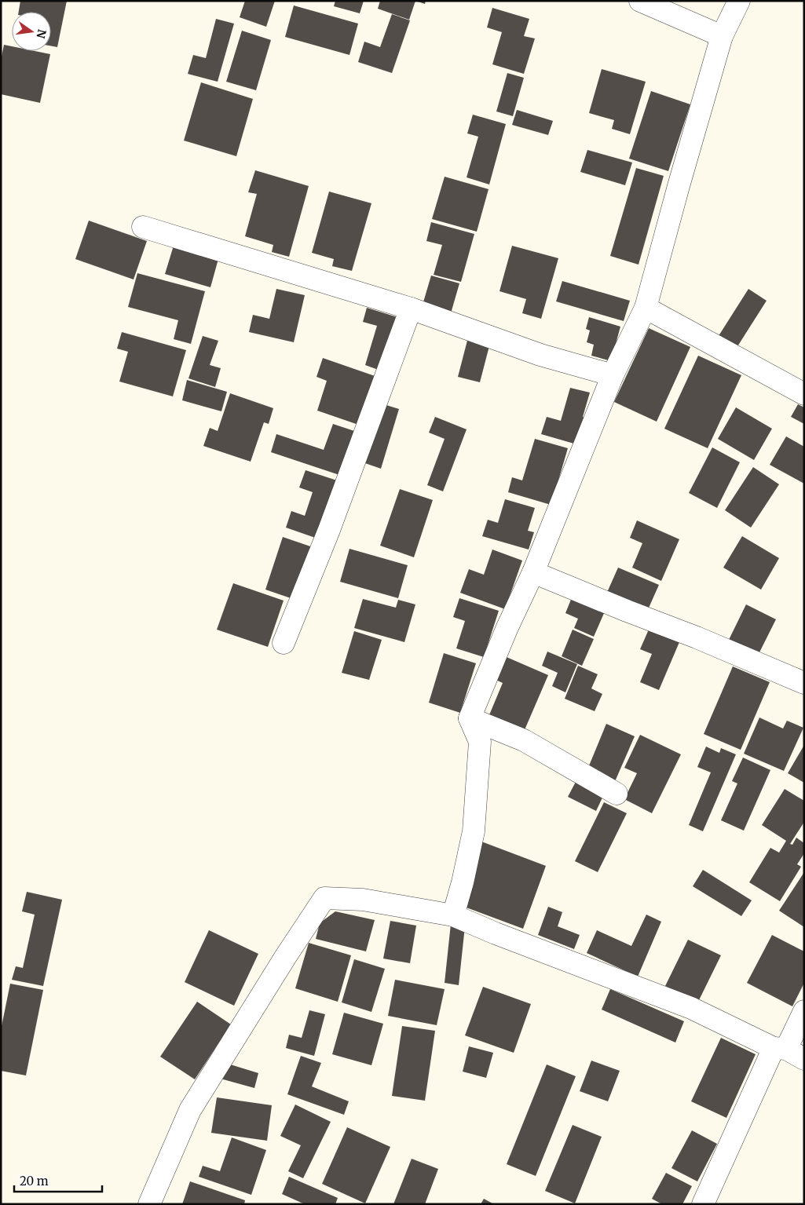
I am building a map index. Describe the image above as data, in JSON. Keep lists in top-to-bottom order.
{
  "scale_bar": "20 m",
  "north": "right"
}
